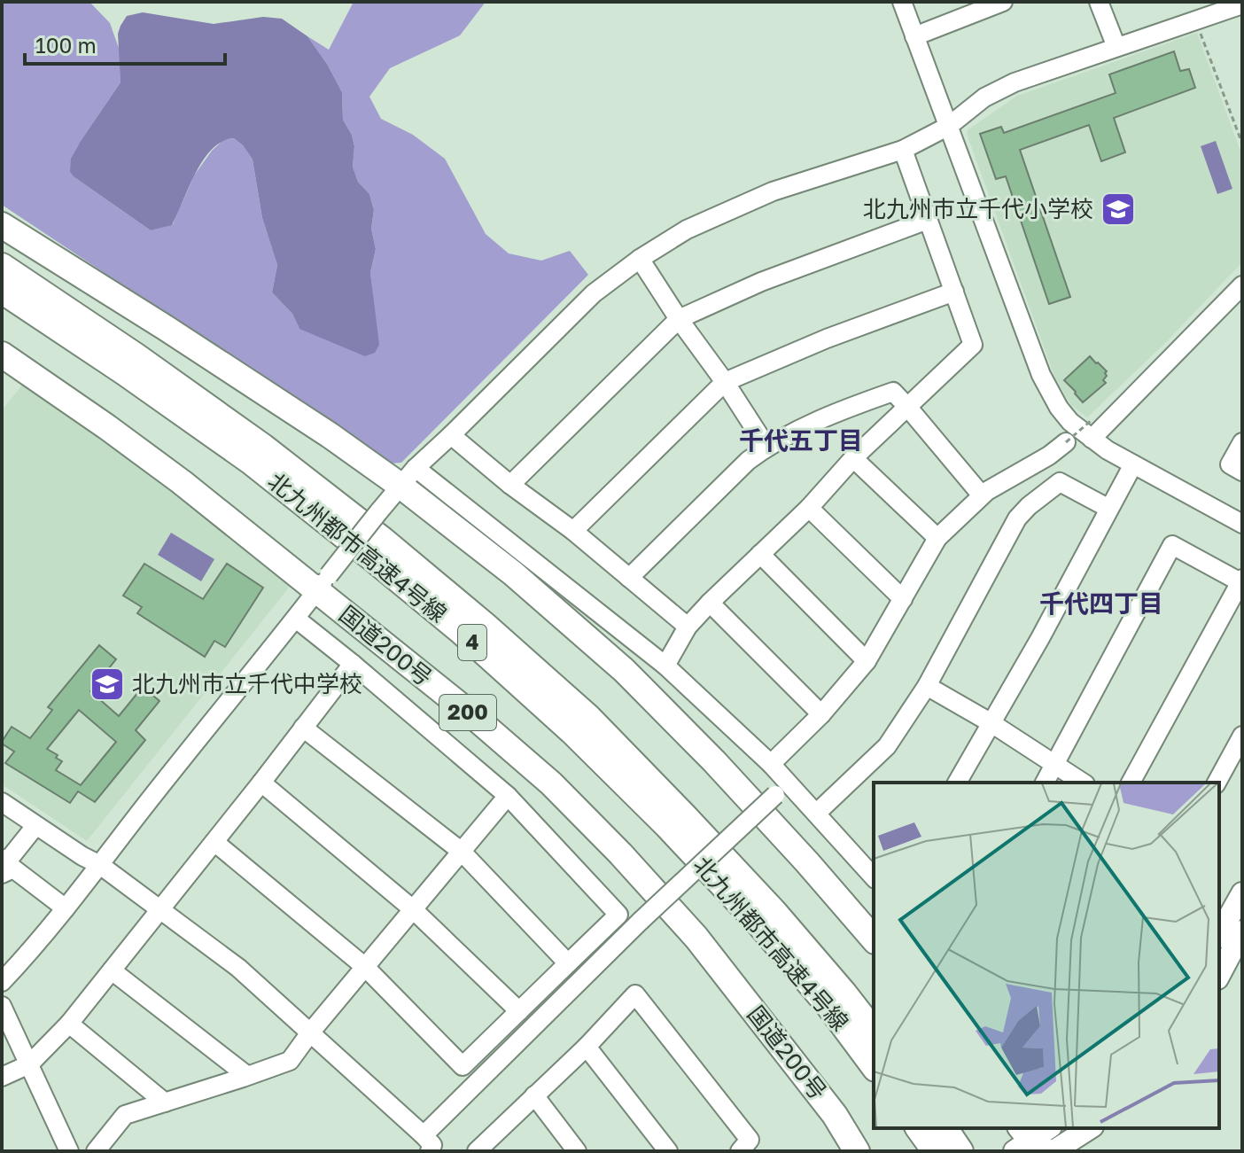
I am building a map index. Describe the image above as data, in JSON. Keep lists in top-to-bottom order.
{
  "streets": {
    "highway": [
      "北九州都市高速4号線",
      "4",
      "国道200号",
      "200"
    ]
  },
  "districts": ["千代五丁目", "千代四丁目"],
  "places": {
    "school or university": ["北九州市立千代小学校", "北九州市立千代中学校"]
  },
  "scale_bar": "100 m"
}
